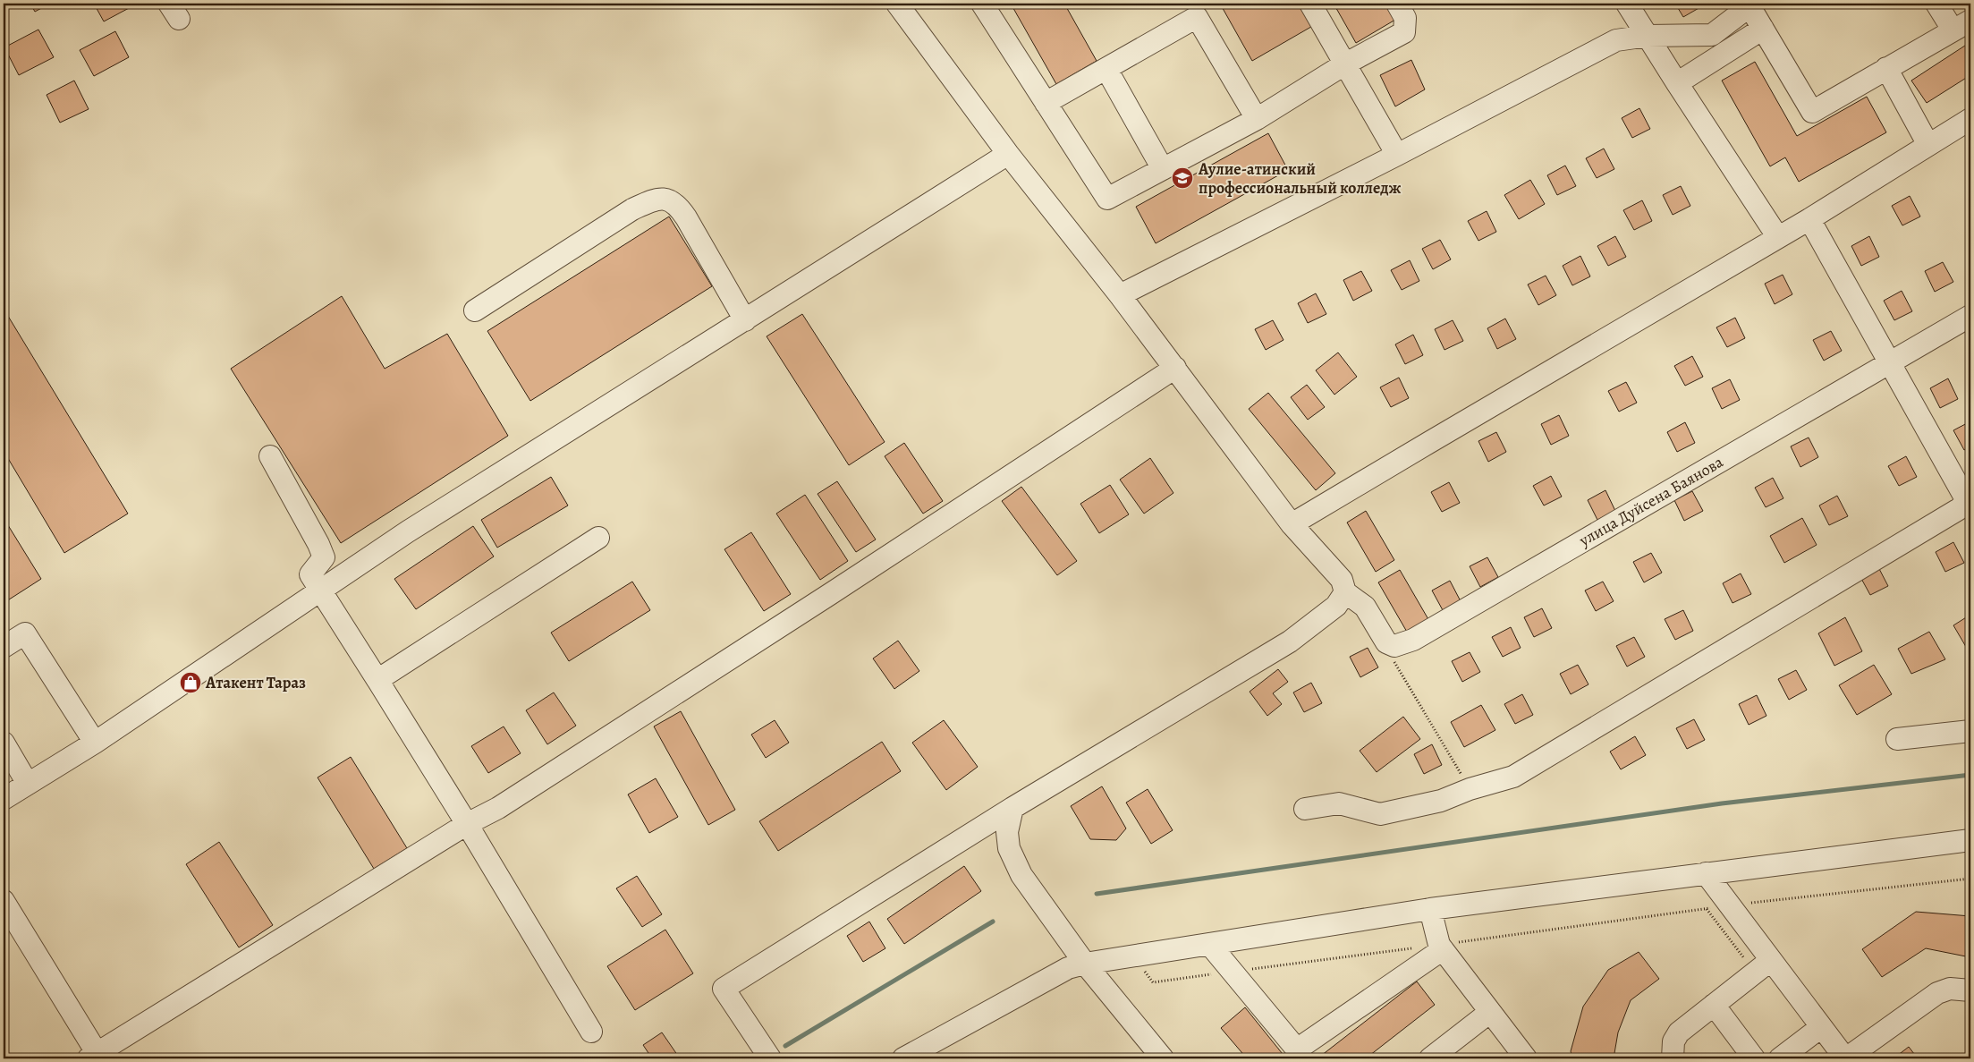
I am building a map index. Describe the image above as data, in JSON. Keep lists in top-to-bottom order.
{
  "streets": {
    "street": ["улица Дуйсена Баянова"]
  },
  "places": {
    "school or university": ["Аулие-атинский профессиональный колледж"],
    "shop": ["Атакент Тараз"]
  }
}
